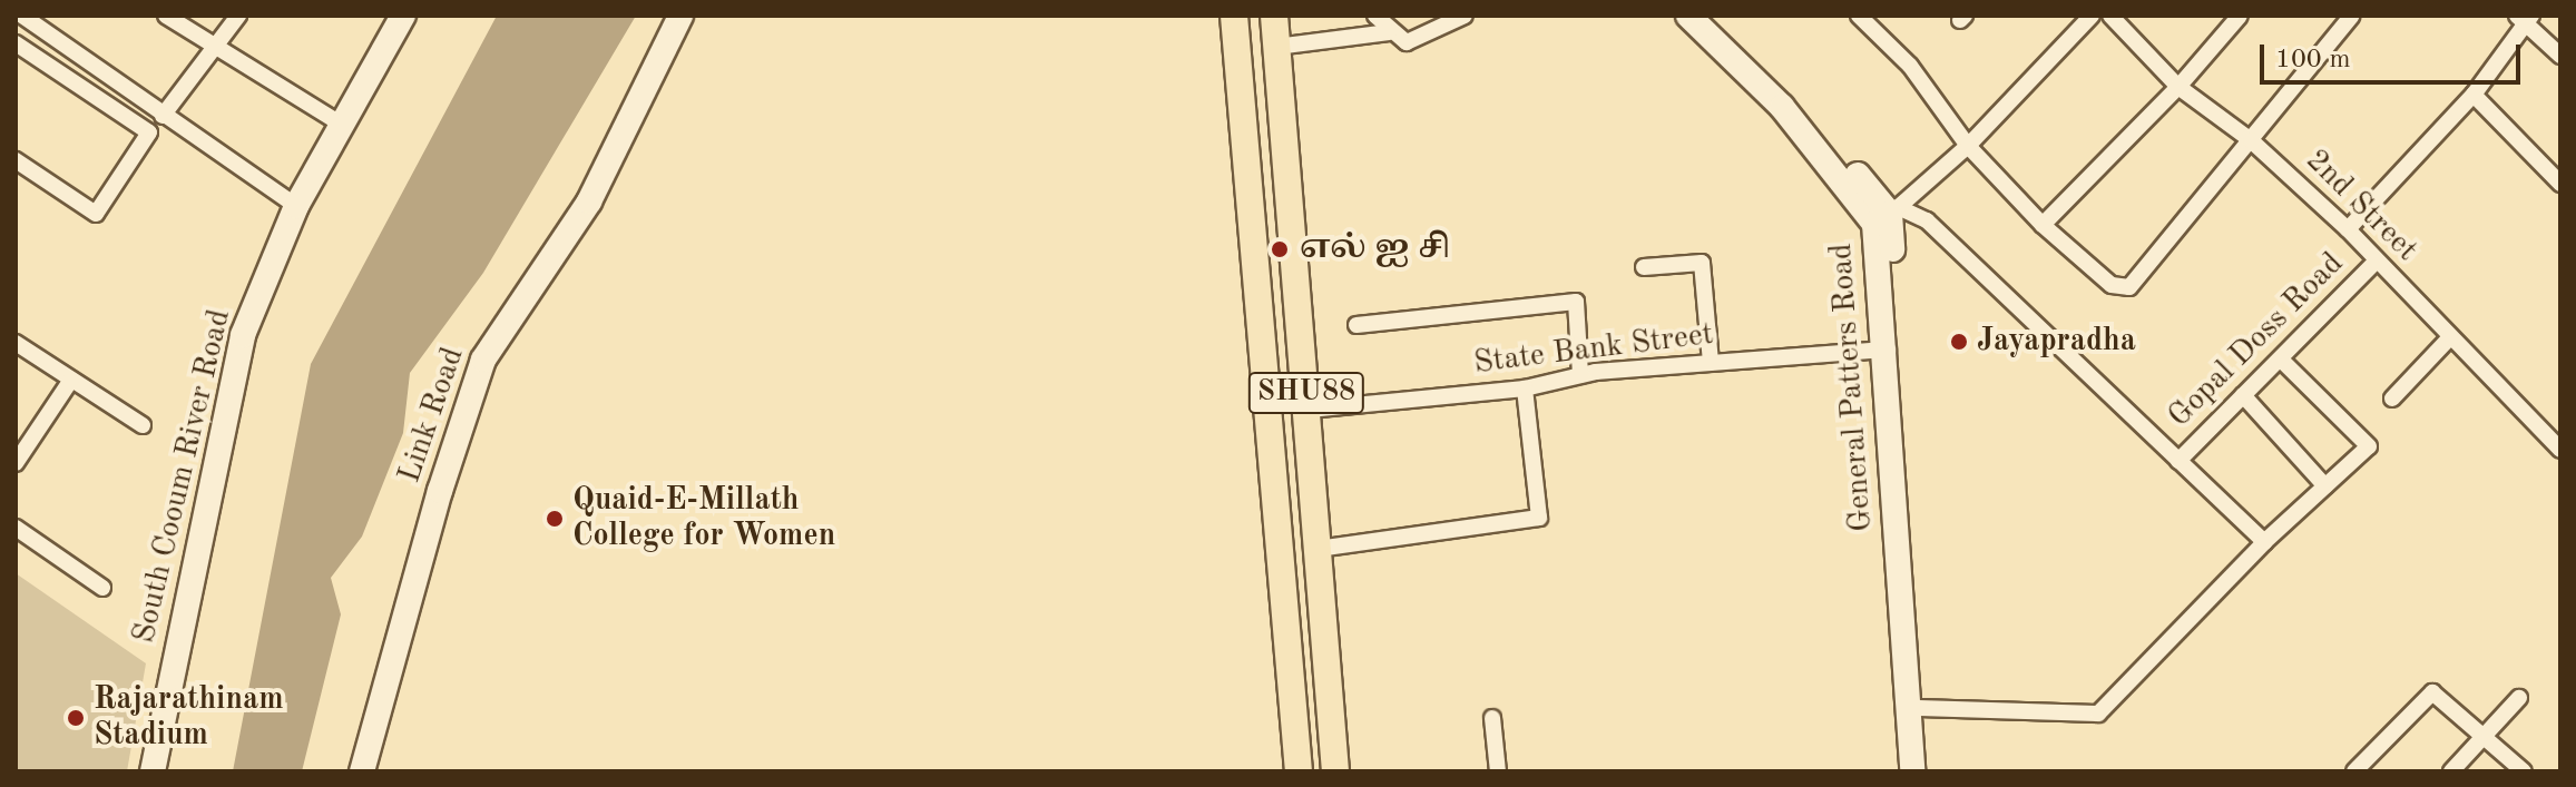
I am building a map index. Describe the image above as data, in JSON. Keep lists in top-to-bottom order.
{
  "streets": {
    "main road": ["SHU88"],
    "street": [
      "2nd Street",
      "Gopal Doss Road",
      "State Bank Street",
      "General Patters Road",
      "Link Road",
      "South Cooum River Road"
    ]
  },
  "crossings": [
    ["2nd Street", "Gopal Doss Road"],
    ["State Bank Street", "General Patters Road"],
    ["State Bank Street", "SHU88"]
  ],
  "places": [
    "எல் ஐ சி",
    "Jayapradha",
    "Quaid-E-Millath College for Women",
    "Rajarathinam Stadium"
  ],
  "scale_bar": "100 m"
}
